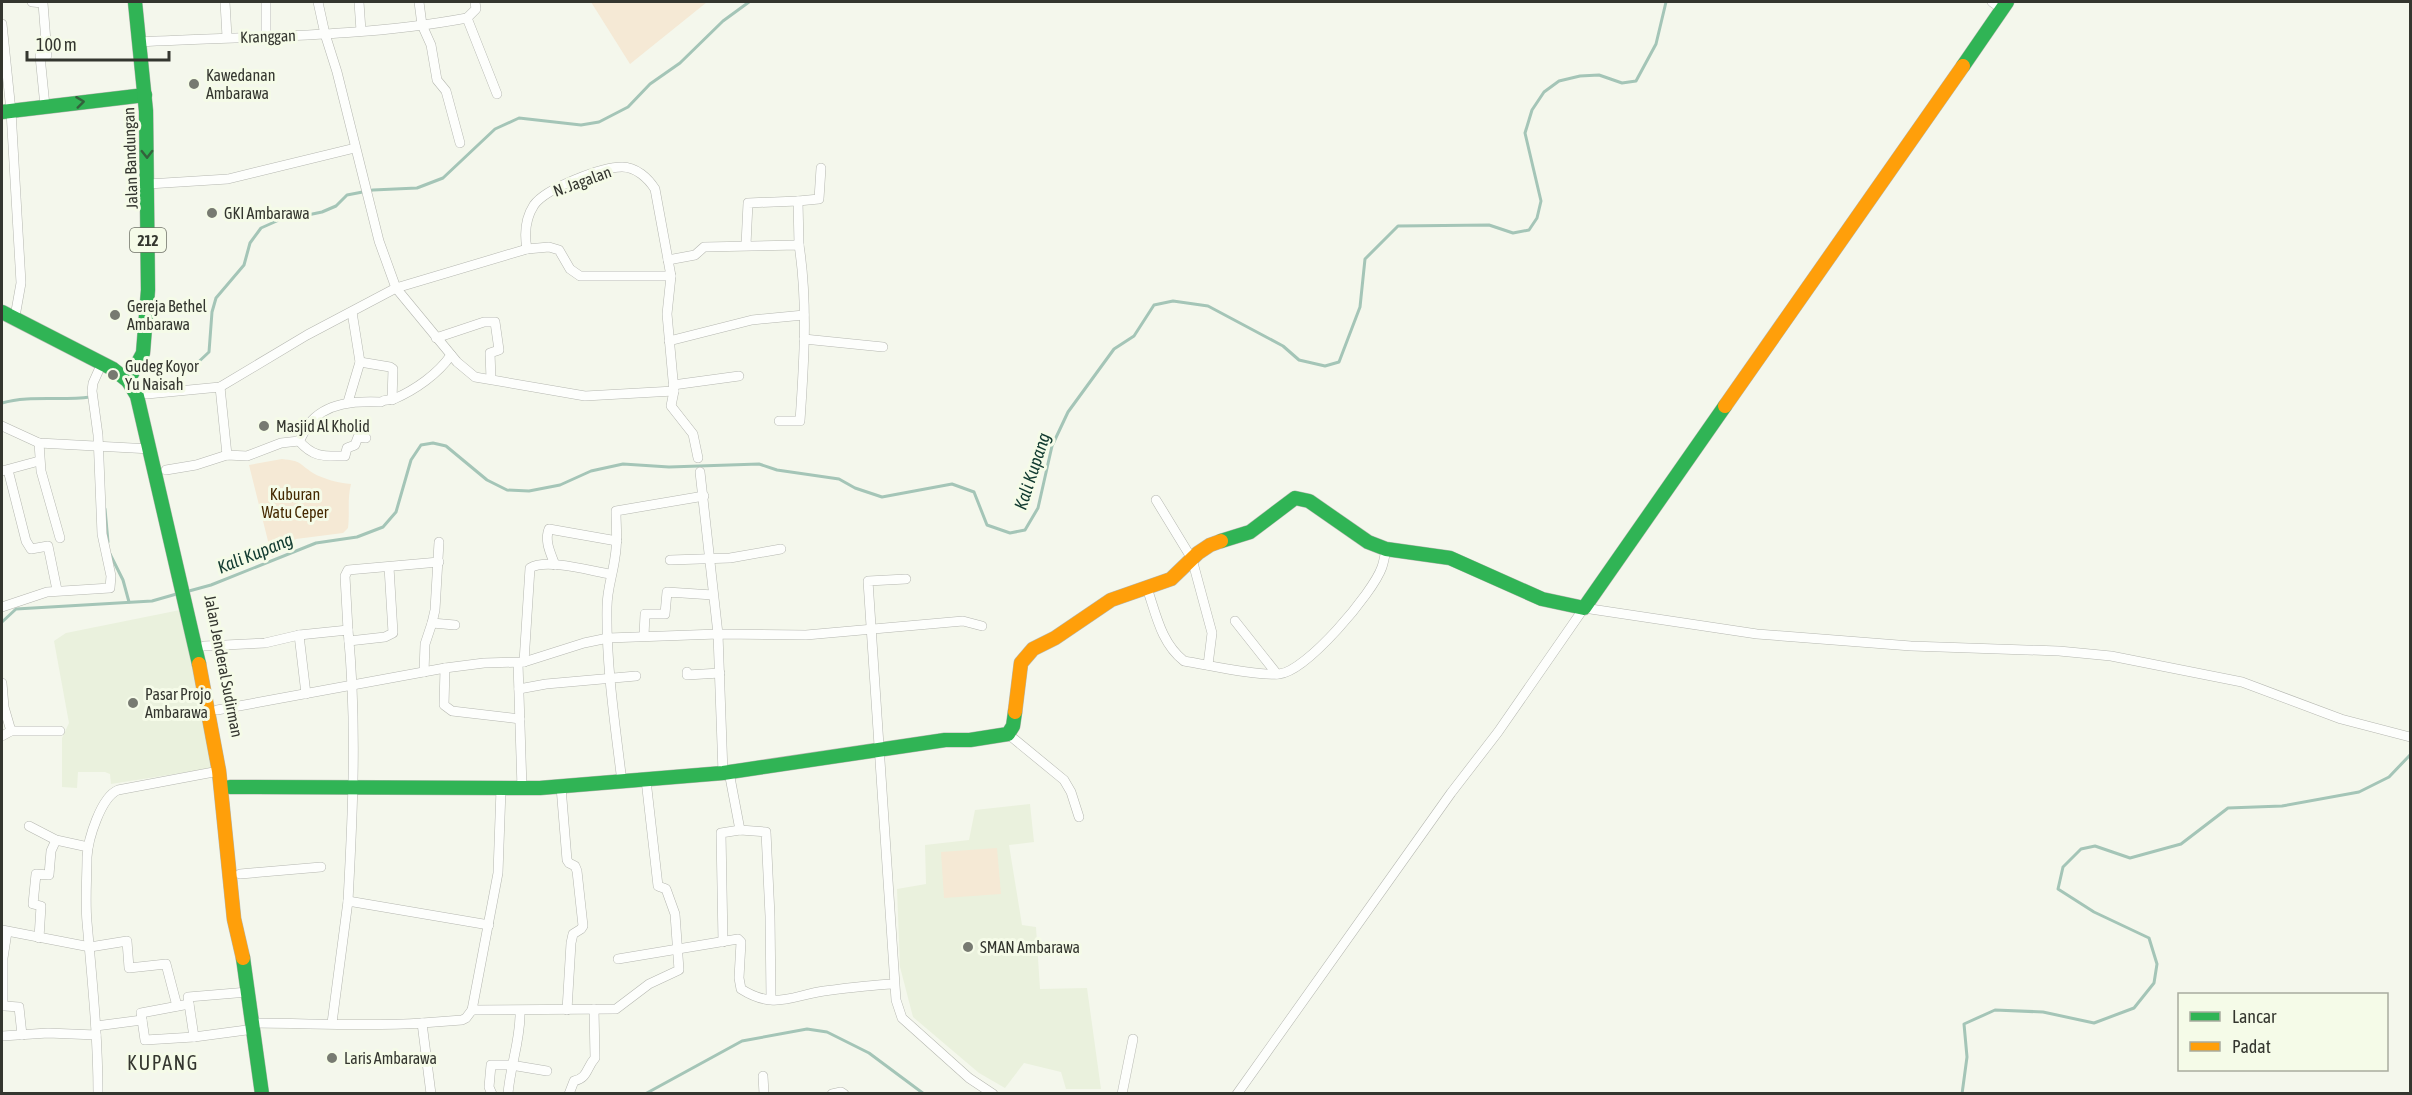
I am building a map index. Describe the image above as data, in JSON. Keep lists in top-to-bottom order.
{
  "streets": {
    "street": [
      "Kranggan",
      "Jalan Bandungan",
      "N. Jagalan",
      "212",
      "Jalan Jenderal Sudirman"
    ]
  },
  "crossings": [
    ["Kranggan", "Jalan Bandungan"],
    ["Jalan Bandungan", "Jalan Jenderal Sudirman"]
  ],
  "districts": ["KUPANG"],
  "water": ["Kali Kupang"],
  "parks": ["Kuburan Watu Ceper"],
  "places": [
    "Kawedanan Ambarawa",
    "GKI Ambarawa",
    "Gereja Bethel Ambarawa",
    "Gudeg Koyor Yu Naisah",
    "Masjid Al Kholid",
    "Pasar Projo Ambarawa",
    "SMAN Ambarawa",
    "Laris Ambarawa"
  ],
  "legend": ["Lancar", "Padat"],
  "scale_bar": "100 m"
}
